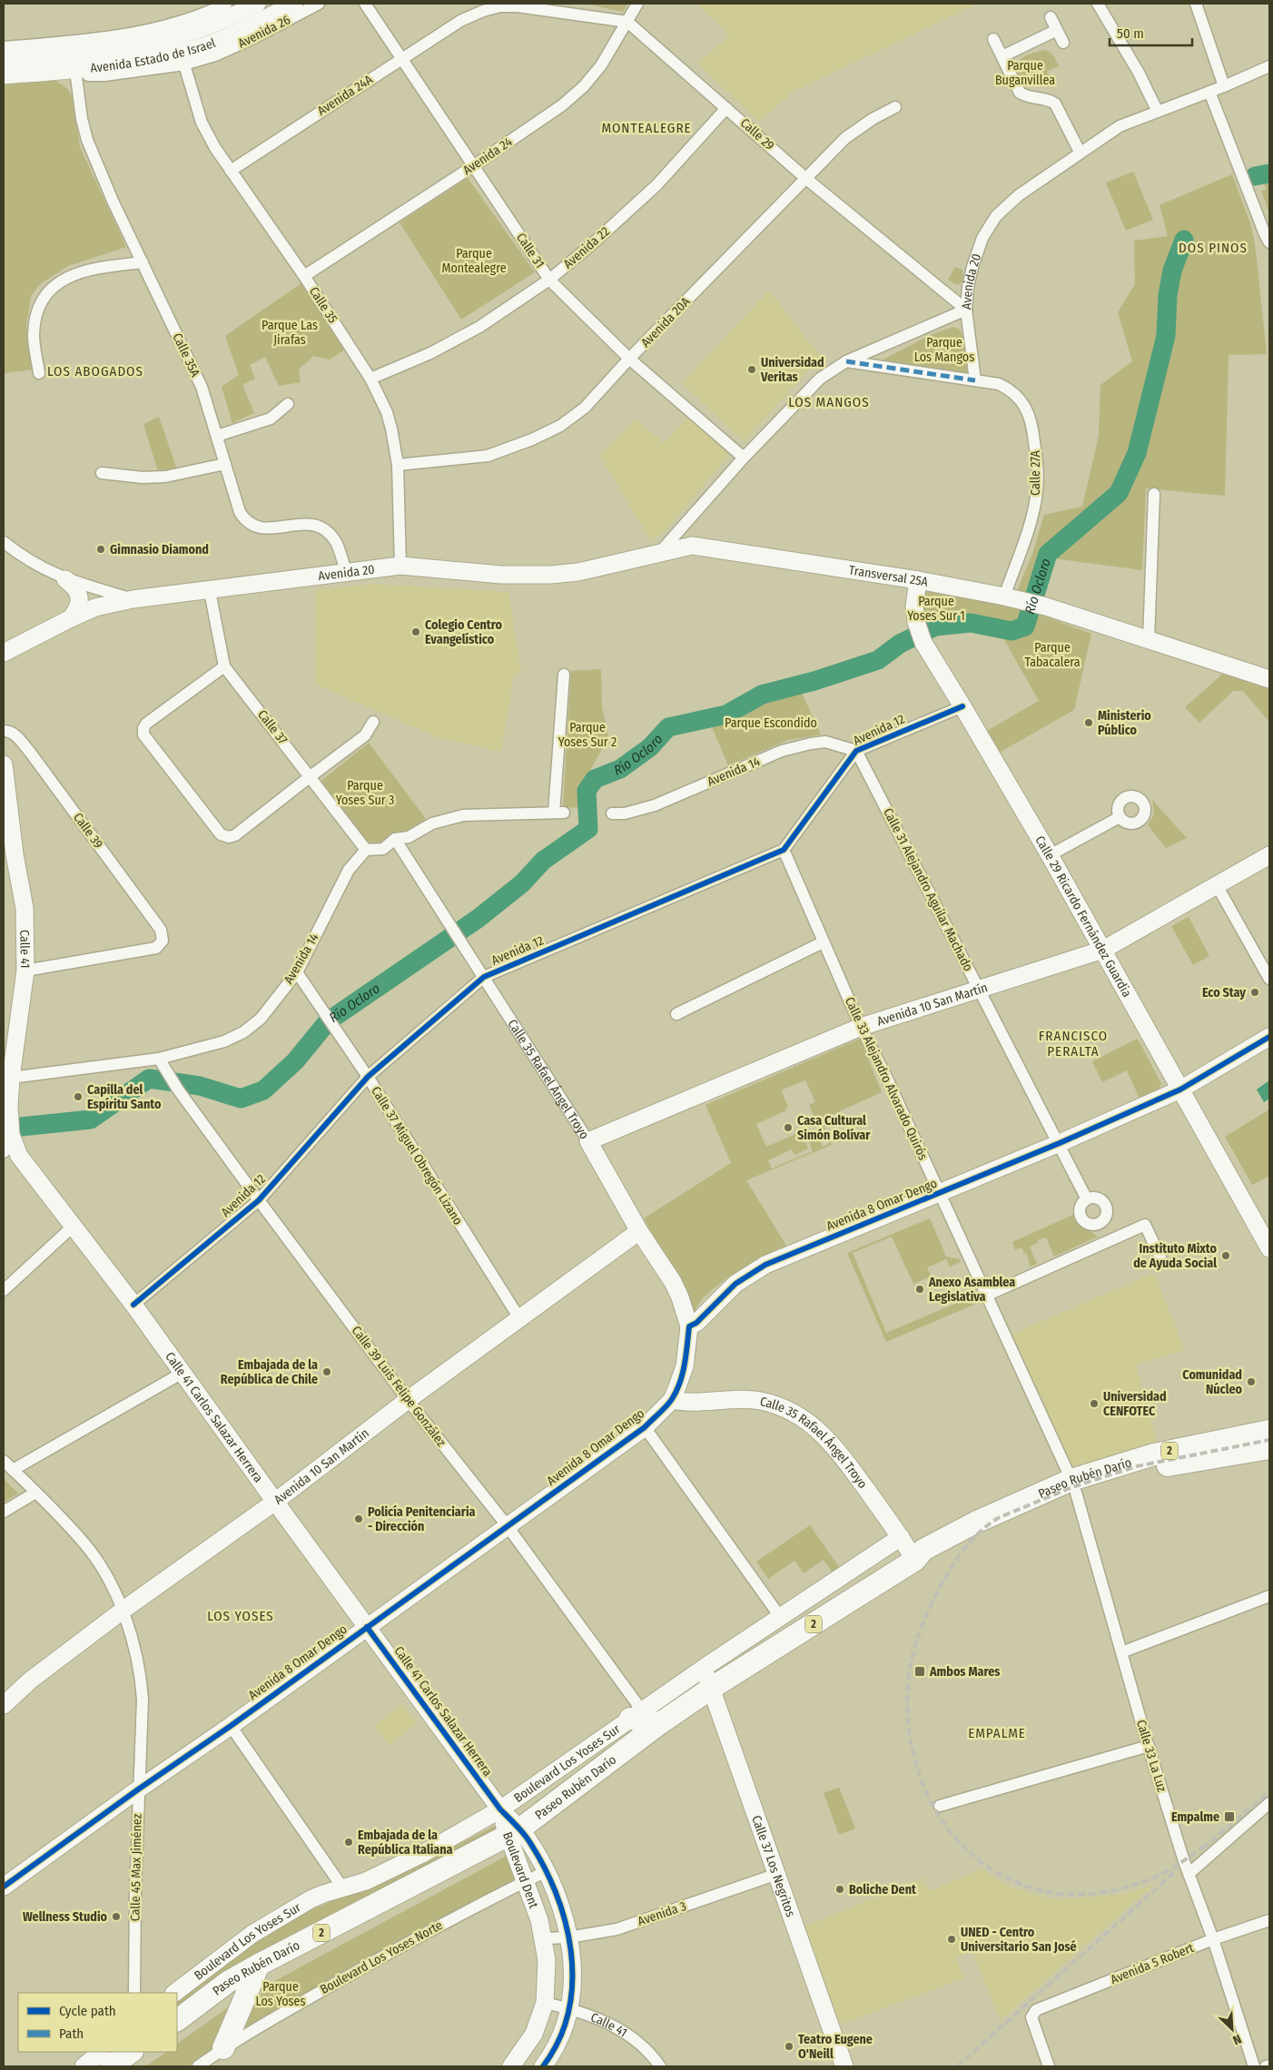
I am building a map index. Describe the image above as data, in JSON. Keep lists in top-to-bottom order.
{
  "streets": {
    "highway": ["2", "Paseo Rubén Darío"],
    "street": [
      "Avenida 26",
      "Avenida Estado de Israel",
      "Avenida 24A",
      "Calle 29",
      "Avenida 24",
      "Avenida 22",
      "Calle 31",
      "Avenida 20",
      "Calle 35",
      "Avenida 20A",
      "Calle 35A",
      "Calle 27A",
      "Transversal 25A",
      "Calle 37",
      "Avenida 12",
      "Avenida 14",
      "Calle 39",
      "Calle 31 Alejandro Aguilar Machado",
      "Calle 29 Ricardo Fernández Guardia",
      "Calle 41",
      "Avenida 10 San Martín",
      "Calle 33 Alejandro Alvarado Quirós",
      "Calle 35 Rafael Ángel Troyo",
      "Calle 37 Miguel Obregón Lizano",
      "Avenida 8 Omar Dengo",
      "Calle 39 Luis Felipe González",
      "Calle 41 Carlos Salazar Herrera",
      "Calle 33 La Luz",
      "Boulevard Los Yoses Sur",
      "Calle 37 Los Negritos",
      "Calle 45 Max Jiménez",
      "Boulevard Dent",
      "Avenida 3",
      "Boulevard Los Yoses Norte",
      "Avenida 5 Robert"
    ]
  },
  "crossings": [
    ["Avenida 26", "Avenida Estado de Israel"],
    ["Avenida 26", "Calle 35"],
    ["Avenida 26", "Calle 35A"],
    ["Avenida Estado de Israel", "Calle 35A"],
    ["Avenida 24A", "Calle 29"],
    ["Avenida 24A", "Avenida 24"],
    ["Avenida 24A", "Calle 31"],
    ["Avenida 24A", "Calle 35"],
    ["Calle 29", "Avenida 24"],
    ["Calle 29", "Avenida 22"],
    ["Calle 29", "Avenida 20"],
    ["Calle 29", "Avenida 20A"],
    ["Avenida 24", "Calle 31"],
    ["Avenida 24", "Calle 35"],
    ["Avenida 22", "Calle 31"],
    ["Avenida 22", "Calle 35"],
    ["Calle 31", "Avenida 20"],
    ["Calle 31", "Avenida 20A"],
    ["Avenida 20", "Calle 35"],
    ["Avenida 20", "Calle 35A"],
    ["Avenida 20", "Calle 27A"],
    ["Avenida 20", "Transversal 25A"],
    ["Avenida 20", "Calle 37"],
    ["Calle 35", "Avenida 20A"],
    ["Calle 27A", "Transversal 25A"],
    ["Transversal 25A", "Calle 29 Ricardo Fernández Guardia"],
    ["Calle 37", "Avenida 14"],
    ["Avenida 12", "Avenida 14"],
    ["Avenida 12", "Calle 31 Alejandro Aguilar Machado"],
    ["Avenida 12", "Calle 29 Ricardo Fernández Guardia"],
    ["Avenida 12", "Calle 33 Alejandro Alvarado Quirós"],
    ["Avenida 12", "Calle 35 Rafael Ángel Troyo"],
    ["Avenida 12", "Calle 37 Miguel Obregón Lizano"],
    ["Avenida 12", "Calle 39 Luis Felipe González"],
    ["Avenida 12", "Calle 41 Carlos Salazar Herrera"],
    ["Avenida 14", "Calle 31 Alejandro Aguilar Machado"],
    ["Avenida 14", "Calle 41"],
    ["Avenida 14", "Calle 37 Miguel Obregón Lizano"],
    ["Avenida 14", "Calle 39 Luis Felipe González"],
    ["Calle 39", "Calle 41"],
    ["Calle 31 Alejandro Aguilar Machado", "Avenida 10 San Martín"],
    ["Calle 31 Alejandro Aguilar Machado", "Avenida 8 Omar Dengo"],
    ["Calle 29 Ricardo Fernández Guardia", "Avenida 10 San Martín"],
    ["Calle 29 Ricardo Fernández Guardia", "Avenida 8 Omar Dengo"],
    ["Calle 41", "Calle 41 Carlos Salazar Herrera"],
    ["Calle 41", "Boulevard Dent"],
    ["Avenida 10 San Martín", "Calle 33 Alejandro Alvarado Quirós"],
    ["Avenida 10 San Martín", "Calle 35 Rafael Ángel Troyo"],
    ["Avenida 10 San Martín", "Calle 37 Miguel Obregón Lizano"],
    ["Avenida 10 San Martín", "Calle 39 Luis Felipe González"],
    ["Avenida 10 San Martín", "Calle 41 Carlos Salazar Herrera"],
    ["Avenida 10 San Martín", "Calle 45 Max Jiménez"],
    ["Calle 33 Alejandro Alvarado Quirós", "Avenida 8 Omar Dengo"],
    ["Calle 33 Alejandro Alvarado Quirós", "Paseo Rubén Darío"],
    ["Calle 33 Alejandro Alvarado Quirós", "Calle 33 La Luz"],
    ["Calle 35 Rafael Ángel Troyo", "Avenida 8 Omar Dengo"],
    ["Calle 35 Rafael Ángel Troyo", "Paseo Rubén Darío"],
    ["Calle 35 Rafael Ángel Troyo", "Boulevard Los Yoses Sur"],
    ["Avenida 8 Omar Dengo", "Calle 39 Luis Felipe González"],
    ["Avenida 8 Omar Dengo", "Calle 41 Carlos Salazar Herrera"],
    ["Avenida 8 Omar Dengo", "Calle 45 Max Jiménez"],
    ["Calle 39 Luis Felipe González", "Boulevard Los Yoses Sur"],
    ["Calle 41 Carlos Salazar Herrera", "Boulevard Los Yoses Sur"],
    ["Calle 41 Carlos Salazar Herrera", "Boulevard Dent"],
    ["Paseo Rubén Darío", "Calle 33 La Luz"],
    ["Paseo Rubén Darío", "Calle 37 Los Negritos"],
    ["Paseo Rubén Darío", "Boulevard Dent"],
    ["Calle 33 La Luz", "Avenida 5 Robert"],
    ["Boulevard Los Yoses Sur", "Calle 37 Los Negritos"],
    ["Boulevard Los Yoses Sur", "Boulevard Dent"],
    ["Calle 37 Los Negritos", "Avenida 3"],
    ["Boulevard Dent", "Avenida 3"],
    ["Boulevard Dent", "Boulevard Los Yoses Norte"]
  ],
  "districts": [
    "MONTEALEGRE",
    "DOS PINOS",
    "LOS ABOGADOS",
    "LOS MANGOS",
    "FRANCISCO PERALTA",
    "LOS YOSES",
    "EMPALME"
  ],
  "water": ["Río Ocloro"],
  "parks": [
    "Parque Buganvillea",
    "Parque Montealegre",
    "Parque Las Jirafas",
    "Parque Los Mangos",
    "Parque Yoses Sur 1",
    "Parque Tabacalera",
    "Parque Escondido",
    "Parque Yoses Sur 2",
    "Parque Yoses Sur 3",
    "Parque Los Yoses"
  ],
  "places": {
    "other": [
      "Universidad Veritas",
      "Gimnasio Diamond",
      "Colegio Centro Evangelístico",
      "Ministerio Público",
      "Eco Stay",
      "Capilla del Espíritu Santo",
      "Casa Cultural Simón Bolívar",
      "Instituto Mixto de Ayuda Social",
      "Anexo Asamblea Legislativa",
      "Embajada de la República de Chile",
      "Comunidad Núcleo",
      "Universidad CENFOTEC",
      "Policía Penitenciaria - Dirección",
      "Embajada de la República Italiana",
      "Boliche Dent",
      "Wellness Studio",
      "UNED - Centro Universitario San José",
      "Teatro Eugene O'Neill"
    ],
    "transit": ["Ambos Mares", "Empalme"]
  },
  "legend": ["Cycle path", "Path"],
  "scale_bar": "50 m",
  "north": "bottom right"
}
